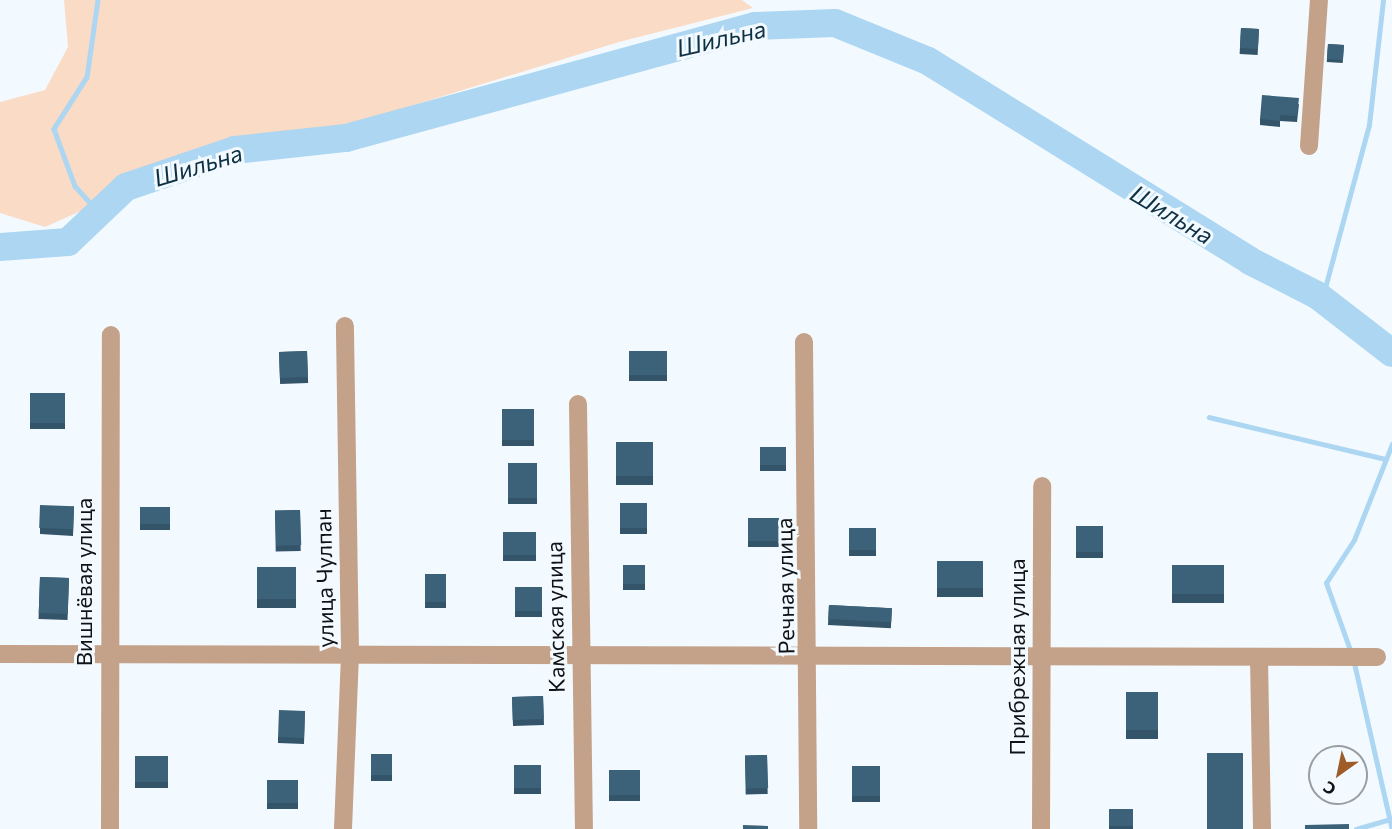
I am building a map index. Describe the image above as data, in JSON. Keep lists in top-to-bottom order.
{
  "streets": {
    "street": [
      "улица Чулпан",
      "Вишнёвая улица",
      "Речная улица",
      "Камская улица",
      "Прибрежная улица"
    ]
  },
  "water": ["Шильна"],
  "north": "bottom left"
}
